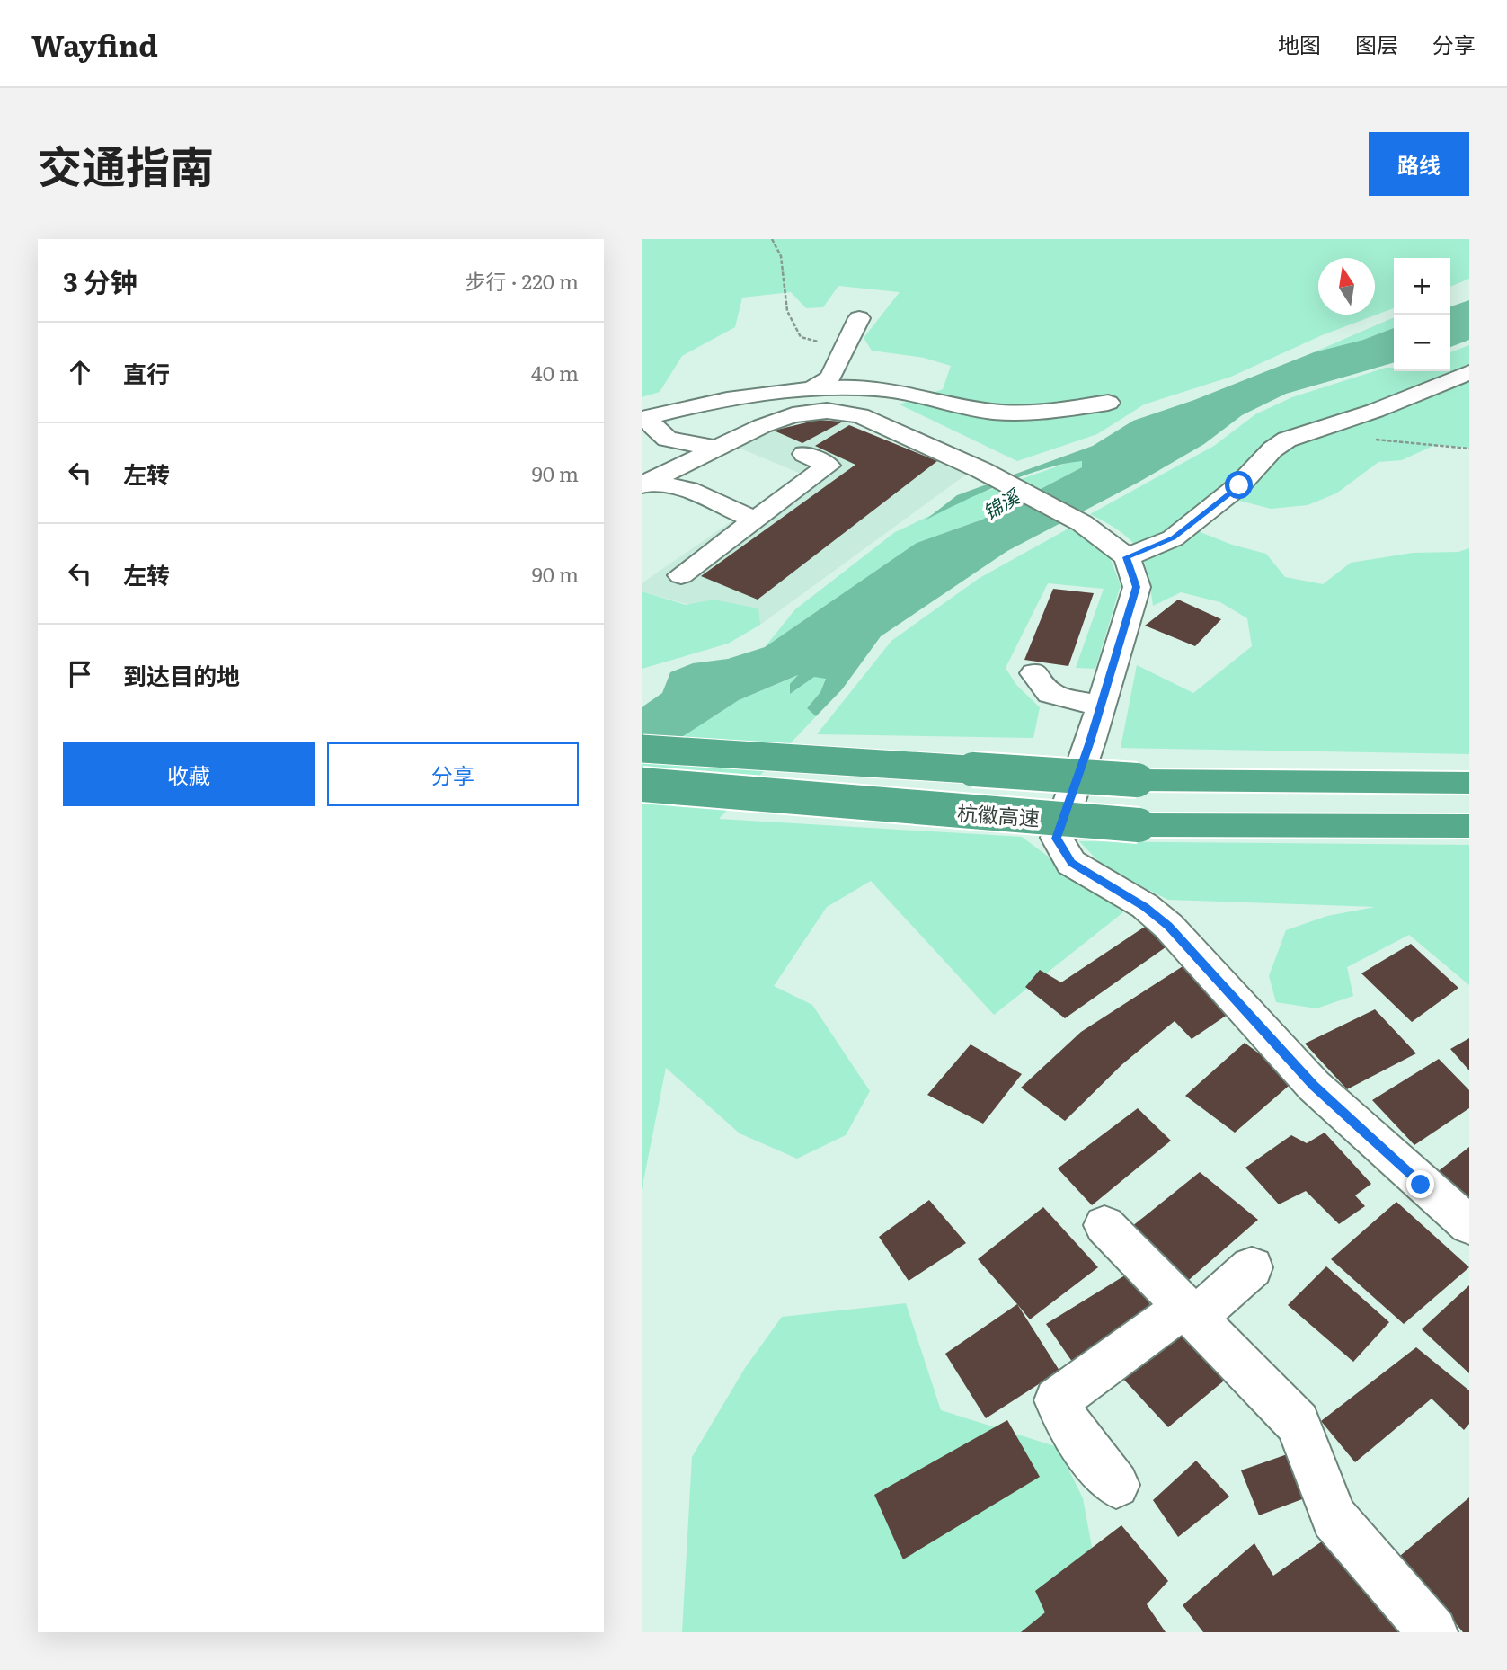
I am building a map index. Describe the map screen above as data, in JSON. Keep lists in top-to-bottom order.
{
  "streets": {
    "highway": ["杭徽高速"]
  },
  "water": ["锦溪"],
  "north": "top",
  "page": {
    "header": "Wayfind",
    "nav": ["地图", "图层", "分享"],
    "title": "交通指南",
    "buttons": [
      "路线",
      ["收藏", "分享"]
    ],
    "heading": ["3 分钟", "步行 · 220 m"],
    "map_buttons": ["+", "−"],
    "list": [
      ["直行", "40 m"],
      ["左转", "90 m"],
      ["左转", "90 m"],
      "到达目的地"
    ]
  }
}
